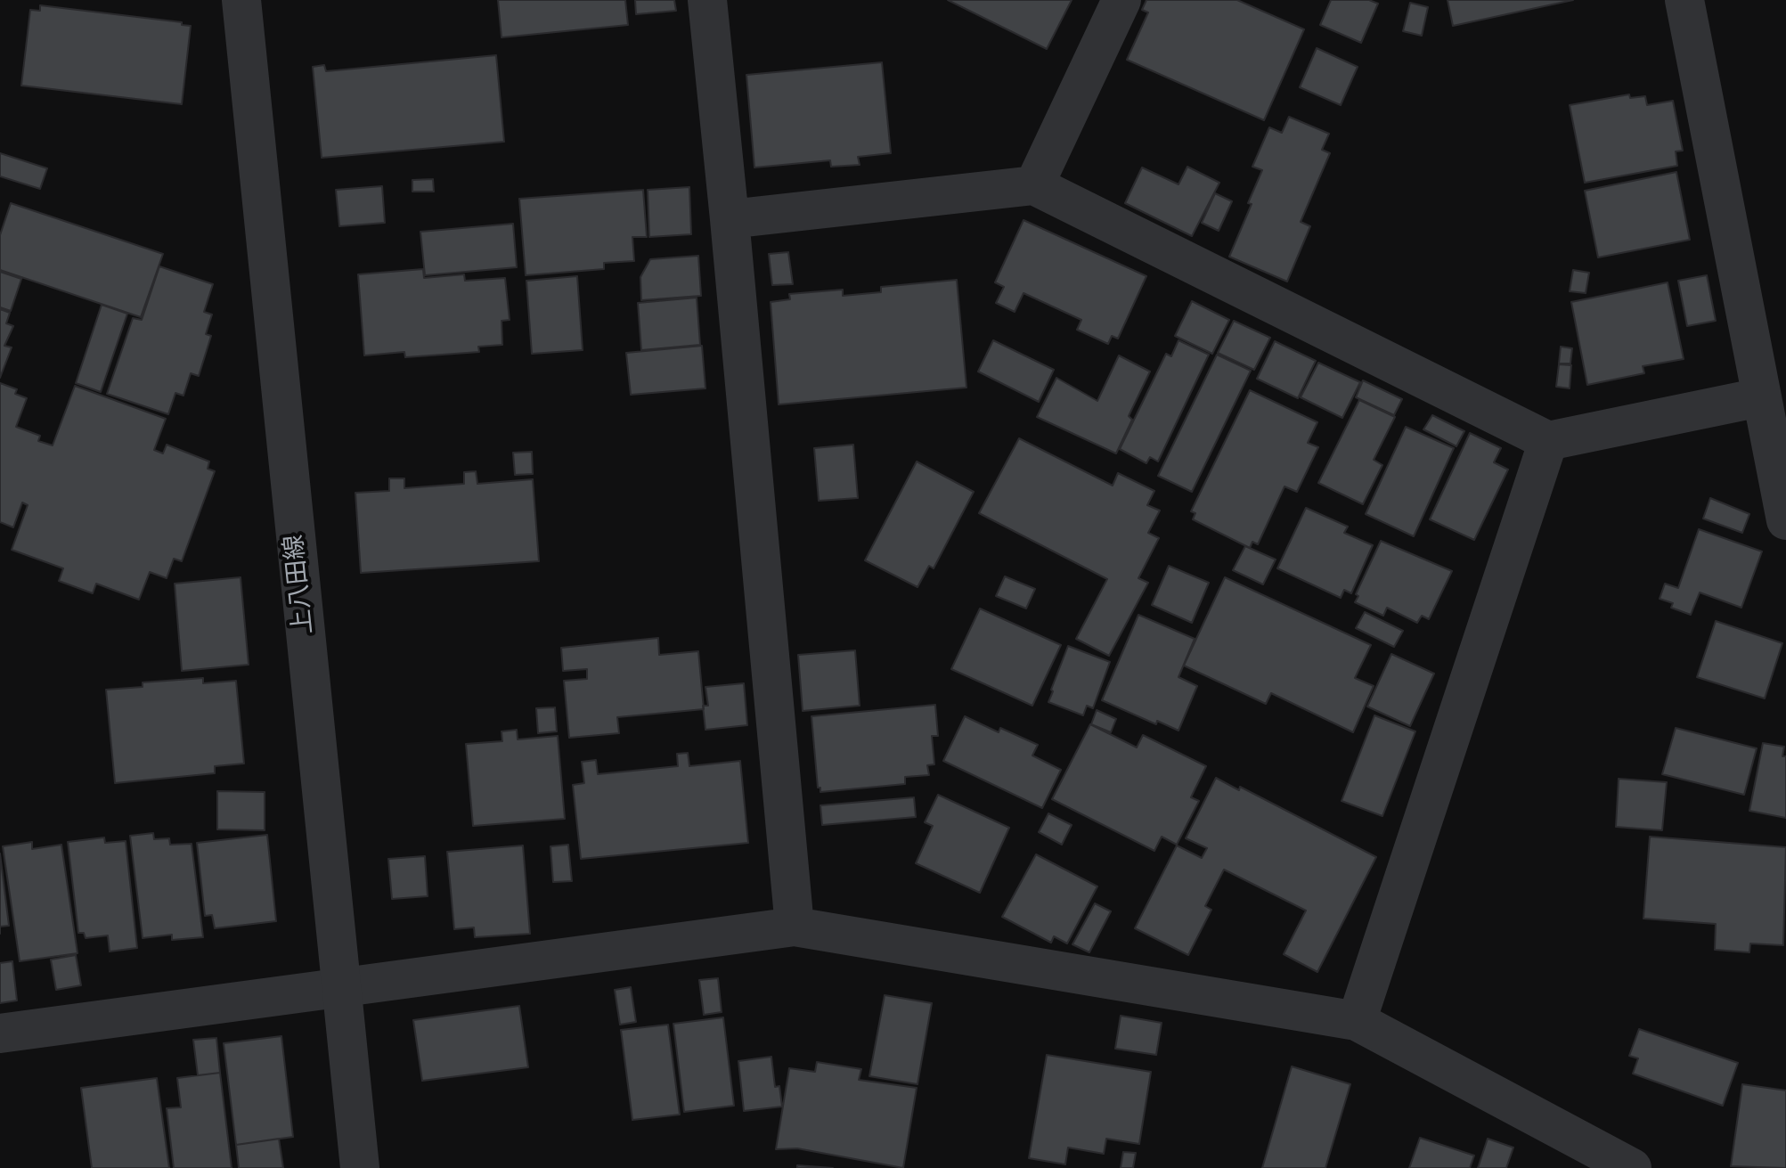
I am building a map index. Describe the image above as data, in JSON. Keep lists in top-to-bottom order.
{
  "streets": {
    "street": ["上八田線"]
  }
}
